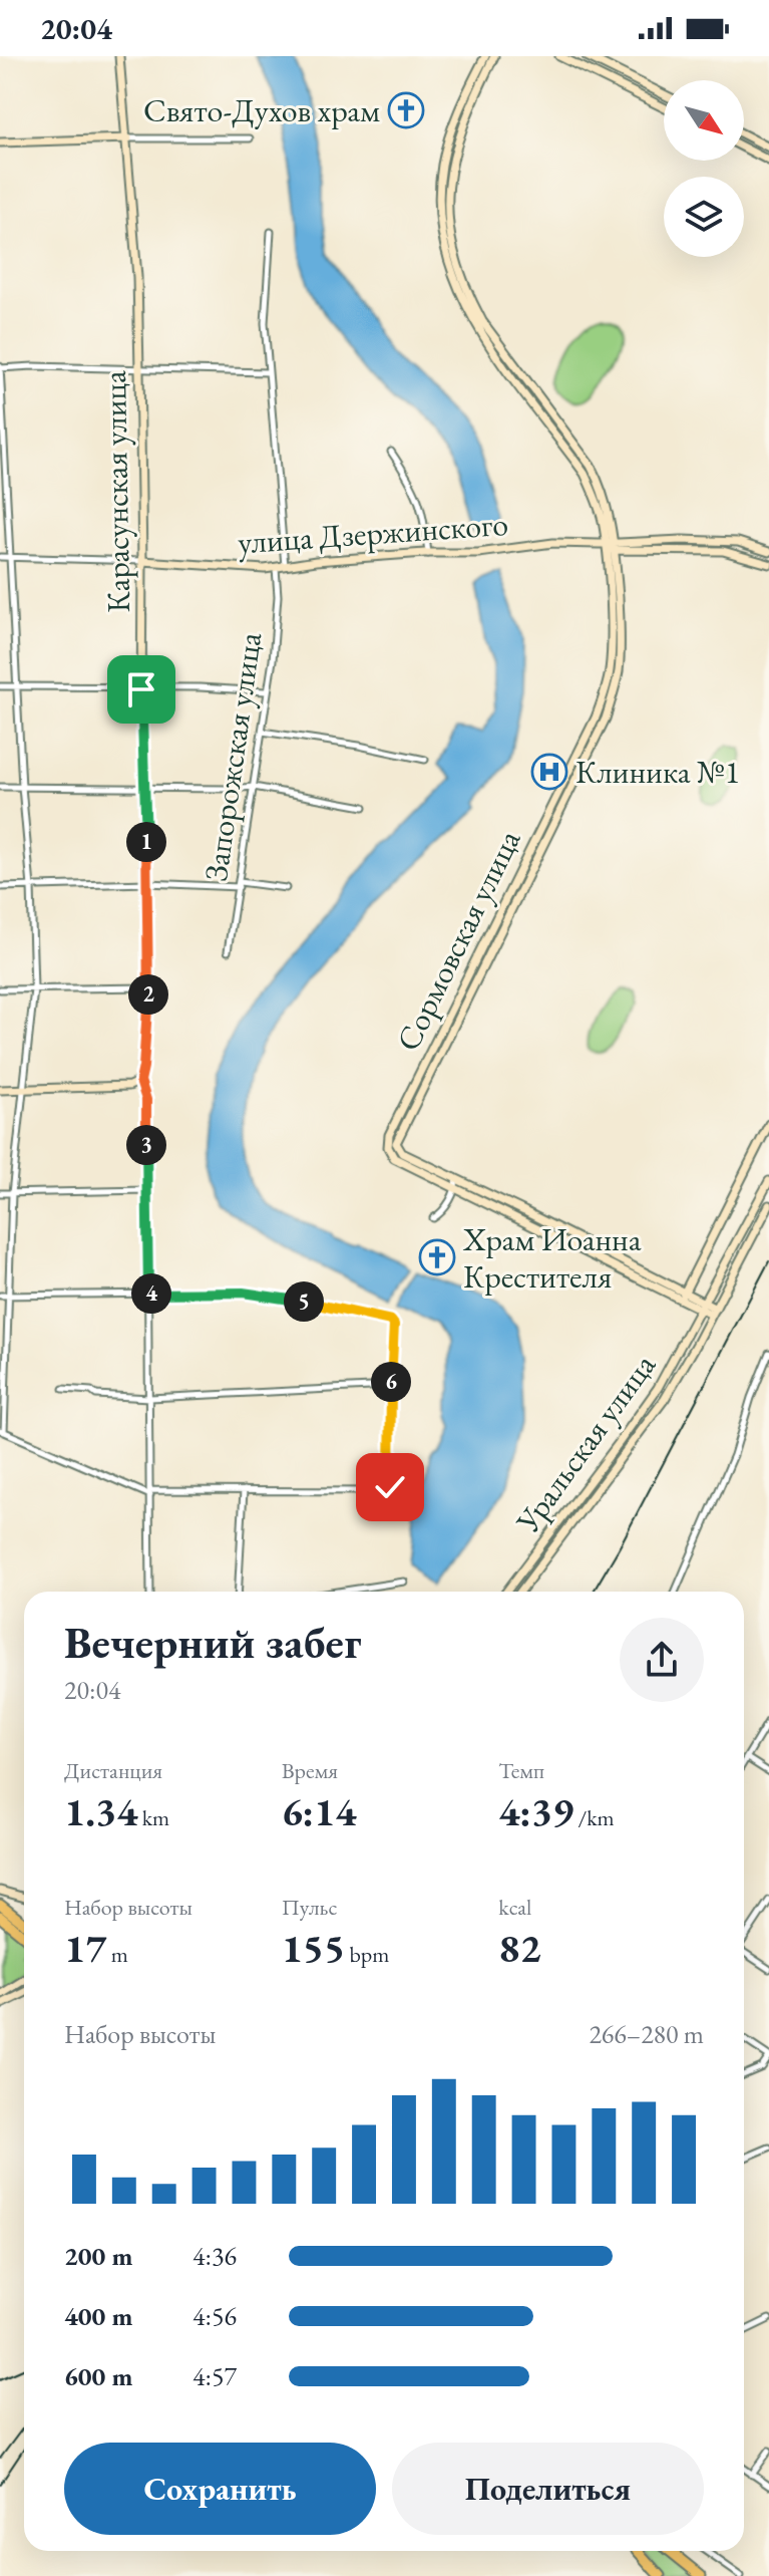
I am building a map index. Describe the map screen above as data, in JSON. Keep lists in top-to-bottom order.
{
  "streets": {
    "main road": [
      "Карасунская улица",
      "улица Дзержинского",
      "Сормовская улица",
      "Уральская улица"
    ],
    "street": ["Запорожская улица"]
  },
  "crossings": [
    ["Карасунская улица", "улица Дзержинского"],
    ["улица Дзержинского", "Запорожская улица"],
    ["улица Дзержинского", "Сормовская улица"]
  ],
  "places": {
    "church": ["Свято-Духов храм", "Храм Иоанна Крестителя"],
    "hospital": ["Клиника №1"]
  },
  "north": "bottom right",
  "page": {
    "status": "20:04",
    "pins": [
      "1",
      "2",
      "3",
      "4",
      "5",
      "6"
    ],
    "heading": ["Вечерний забег", "20:04"],
    "stats": [
      ["Дистанция", "1.34 km"],
      ["Время", "6:14"],
      ["Темп", "4:39 /km"],
      ["Набор высоты", "17 m"],
      ["Пульс", "155 bpm"],
      ["kcal", "82"]
    ],
    "chart": ["Набор высоты", "266–280 m"],
    "list": [
      {
        "name": "200 m",
        "note": "4:36"
      },
      {
        "name": "400 m",
        "note": "4:56"
      },
      {
        "name": "600 m",
        "note": "4:57"
      }
    ],
    "buttons": ["Сохранить", "Поделиться"]
  }
}
